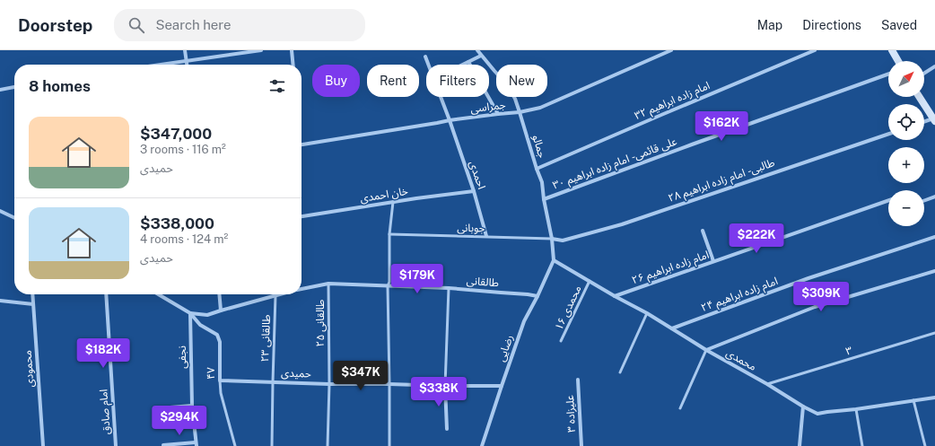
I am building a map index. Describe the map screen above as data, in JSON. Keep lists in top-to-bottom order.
{
  "streets": {
    "street": [
      "امام زاده ابراهیم ۳۲",
      "جمراسی",
      "جمالو",
      "علی قائمی - امام زاده ابراهیم ۳۰",
      "احمدی",
      "طالبی - امام زاده ابراهیم ۲۸",
      "خان احمدی",
      "امام زاده ابراهیم ۲۶",
      "طالقانی",
      "امام زاده ابراهیم ۲۴",
      "رضایی",
      "نجفی",
      "محمدی",
      "محمودی",
      "۴۷",
      "حمیدی",
      "امام صادق",
      "علیزاده ۳"
    ],
    "lane": [
      "جوبانی",
      "محمدی ۱۶",
      "طالقانی ۲۵",
      "طالقانی ۲۳",
      "۳"
    ]
  },
  "crossings": [
    ["امام زاده ابراهیم ۳۲", "جمالو"],
    ["جمراسی", "جمالو"],
    ["جمراسی", "احمدی"],
    ["جمالو", "علی قائمی - امام زاده ابراهیم ۳۰"],
    ["جمالو", "طالبی - امام زاده ابراهیم ۲۸"],
    ["جمالو", "جوبانی"],
    ["جمالو", "رضایی"],
    ["جمالو", "محمدی"],
    ["احمدی", "خان احمدی"],
    ["احمدی", "جوبانی"],
    ["طالبی - امام زاده ابراهیم ۲۸", "جوبانی"],
    ["امام زاده ابراهیم ۲۶", "محمدی"],
    ["طالقانی", "طالقانی ۲۵"],
    ["طالقانی", "طالقانی ۲۳"],
    ["طالقانی", "رضایی"],
    ["طالقانی", "نجفی"],
    ["طالقانی", "۴۷"],
    ["امام زاده ابراهیم ۲۴", "محمدی"],
    ["محمدی ۱۶", "محمدی"],
    ["طالقانی ۲۵", "حمیدی"],
    ["طالقانی ۲۳", "حمیدی"],
    ["رضایی", "محمدی"],
    ["رضایی", "حمیدی"],
    ["۳", "محمدی"],
    ["نجفی", "۴۷"],
    ["۴۷", "حمیدی"]
  ],
  "north": "top right",
  "page": {
    "header": "Doorstep",
    "search": "Search here",
    "nav": ["Map", "Directions", "Saved"],
    "map_buttons": ["+", "−"],
    "chip": [
      "Buy",
      "Rent",
      "Filters",
      "New"
    ],
    "heading": "8 homes",
    "list": [
      {
        "name": "$347,000",
        "note": "3 rooms · 116 m² · حمیدی"
      },
      {
        "name": "$338,000",
        "note": "4 rooms · 124 m² · حمیدی"
      }
    ],
    "price": [
      "$162K",
      "$222K",
      "$179K",
      "$309K",
      "$182K",
      "$347K",
      "$338K",
      "$294K"
    ]
  }
}
